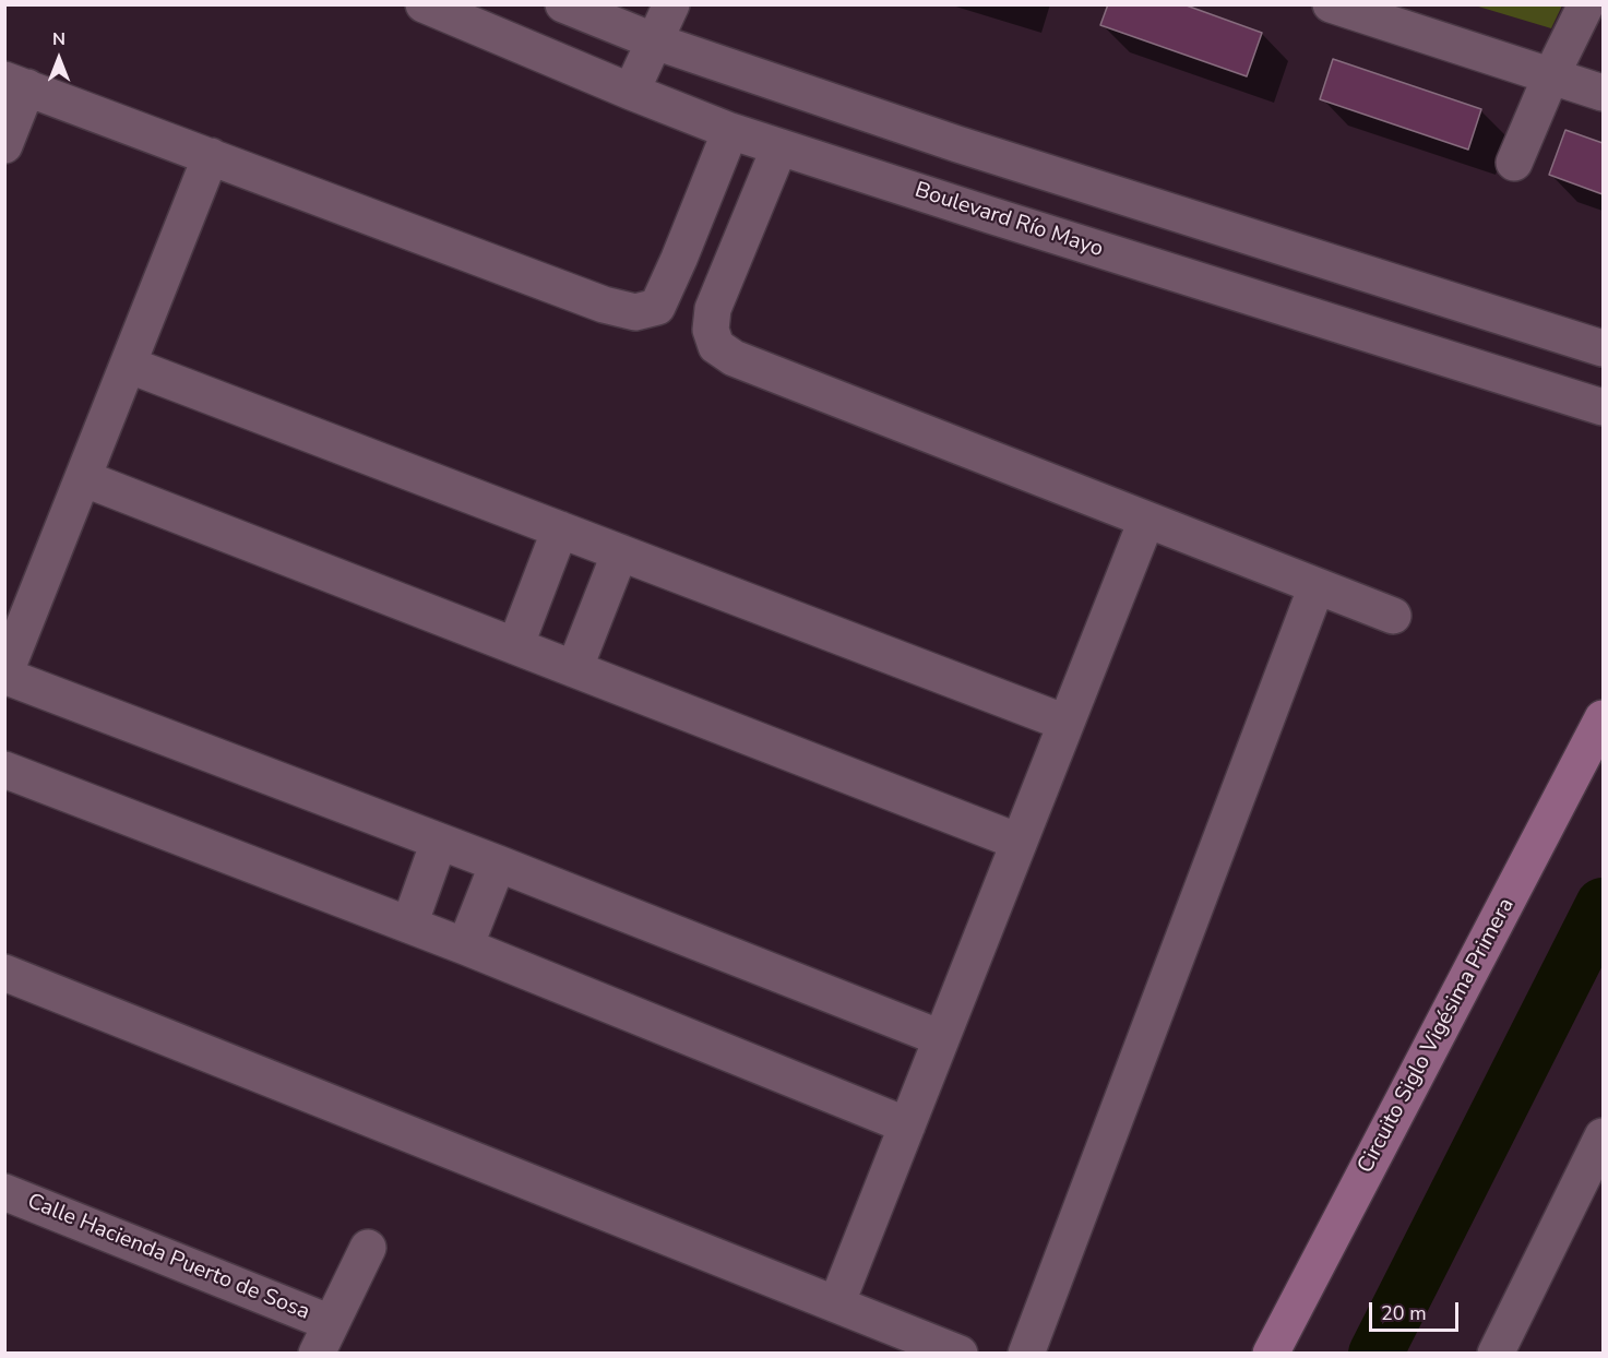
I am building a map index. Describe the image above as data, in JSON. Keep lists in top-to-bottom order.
{
  "streets": {
    "main road": ["Circuito Siglo Vigésima Primera"],
    "street": ["Boulevard Río Mayo", "Calle Hacienda Puerto de Sosa"]
  },
  "scale_bar": "20 m",
  "north": "top"
}
